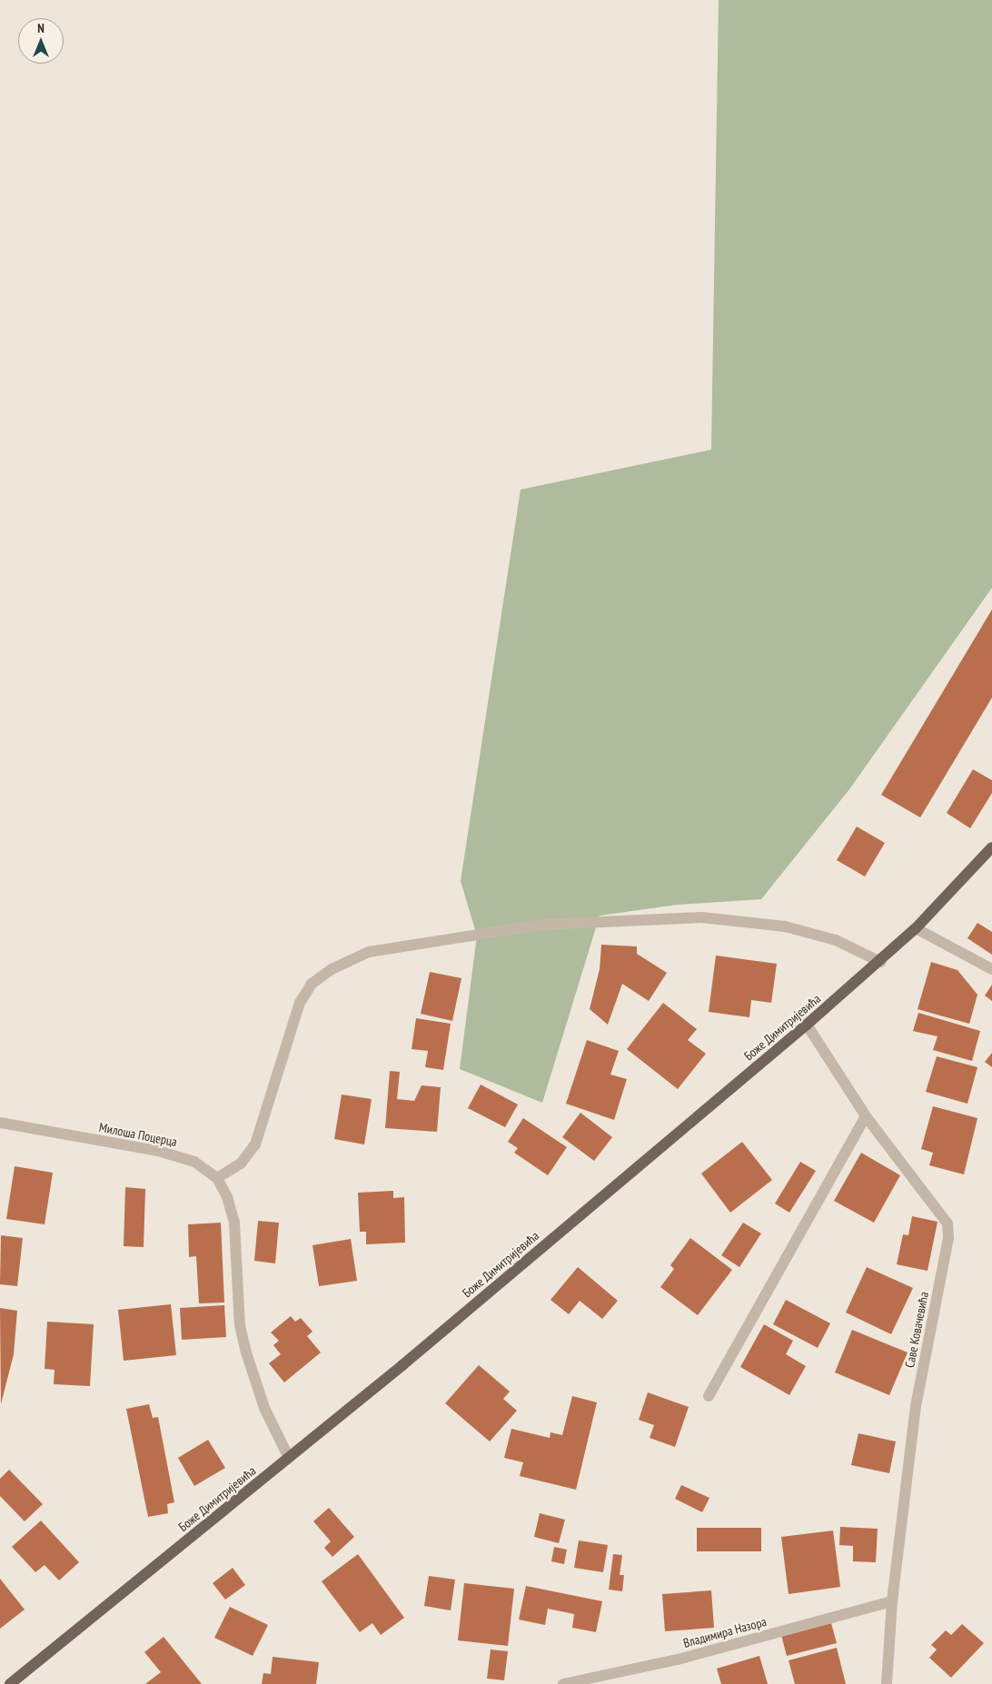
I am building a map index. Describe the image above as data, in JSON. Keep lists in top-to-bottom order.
{
  "streets": {
    "main road": ["Боже Димитријевића"],
    "street": ["Милоша Поцерца", "Саве Ковачевића", "Владимира Назора"]
  },
  "crossings": [
    ["Боже Димитријевића", "Милоша Поцерца"],
    ["Боже Димитријевића", "Саве Ковачевића"],
    ["Саве Ковачевића", "Владимира Назора"]
  ],
  "north": "top"
}
